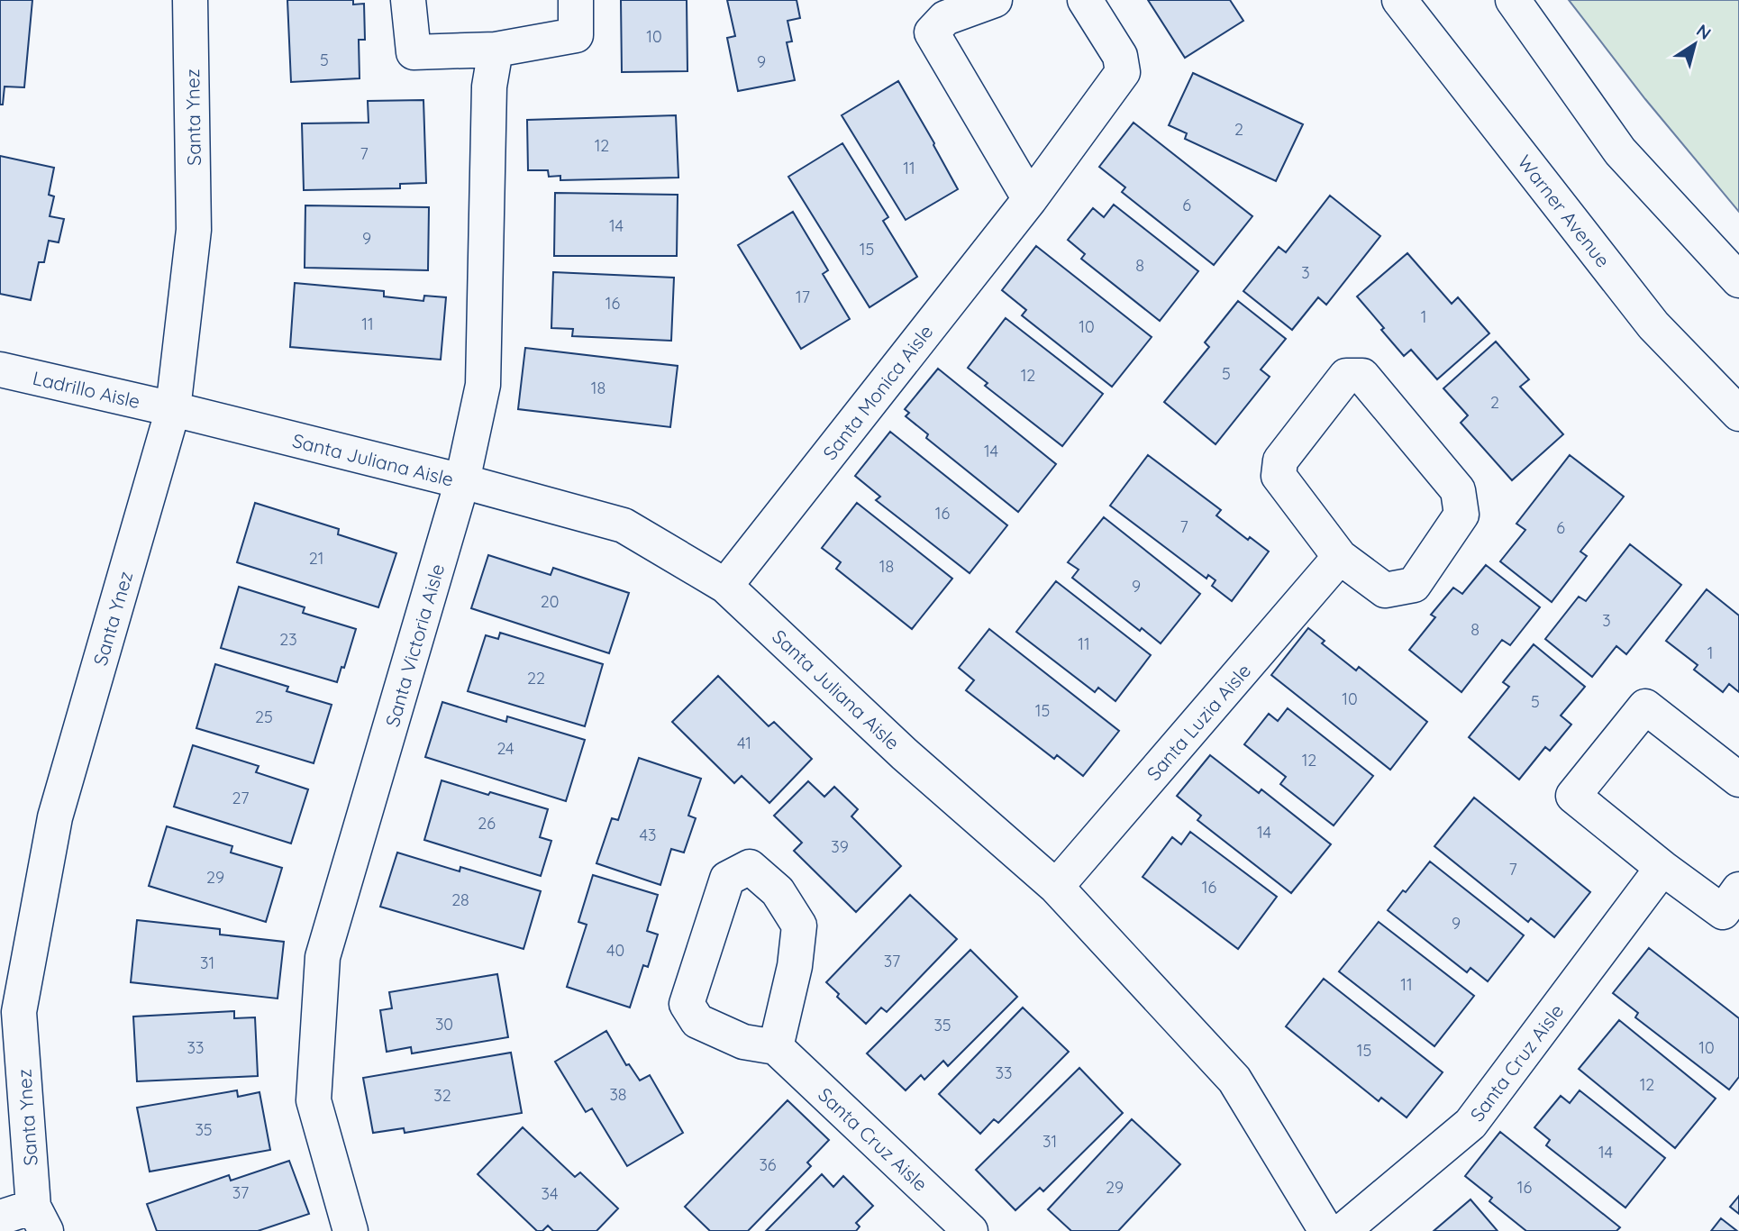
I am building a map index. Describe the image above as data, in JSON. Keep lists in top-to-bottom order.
{
  "streets": {
    "street": [
      "Santa Ynez",
      "Warner Avenue",
      "Ladrillo Aisle",
      "Santa Monica Aisle",
      "Santa Juliana Aisle",
      "Santa Victoria Aisle",
      "Santa Luzia Aisle",
      "Santa Cruz Aisle"
    ]
  },
  "crossings": [
    ["Santa Ynez", "Ladrillo Aisle"],
    ["Santa Ynez", "Santa Juliana Aisle"],
    ["Ladrillo Aisle", "Santa Juliana Aisle"],
    ["Santa Monica Aisle", "Santa Juliana Aisle"],
    ["Santa Juliana Aisle", "Santa Victoria Aisle"],
    ["Santa Juliana Aisle", "Santa Luzia Aisle"]
  ],
  "house_numbers": [
    "10",
    "5",
    "9",
    "2",
    "12",
    "7",
    "11",
    "6",
    "14",
    "9",
    "15",
    "8",
    "3",
    "17",
    "16",
    "1",
    "11",
    "10",
    "5",
    "12",
    "18",
    "2",
    "14",
    "16",
    "7",
    "6",
    "21",
    "18",
    "9",
    "20",
    "3",
    "8",
    "23",
    "11",
    "1",
    "22",
    "10",
    "5",
    "15",
    "25",
    "41",
    "24",
    "12",
    "27",
    "26",
    "14",
    "43",
    "39",
    "7",
    "29",
    "16",
    "28",
    "9",
    "40",
    "37",
    "31",
    "11",
    "30",
    "35",
    "33",
    "10",
    "15",
    "33",
    "12",
    "38",
    "32",
    "35",
    "31",
    "14",
    "36",
    "29",
    "16",
    "37",
    "34"
  ],
  "north": "top right"
}
